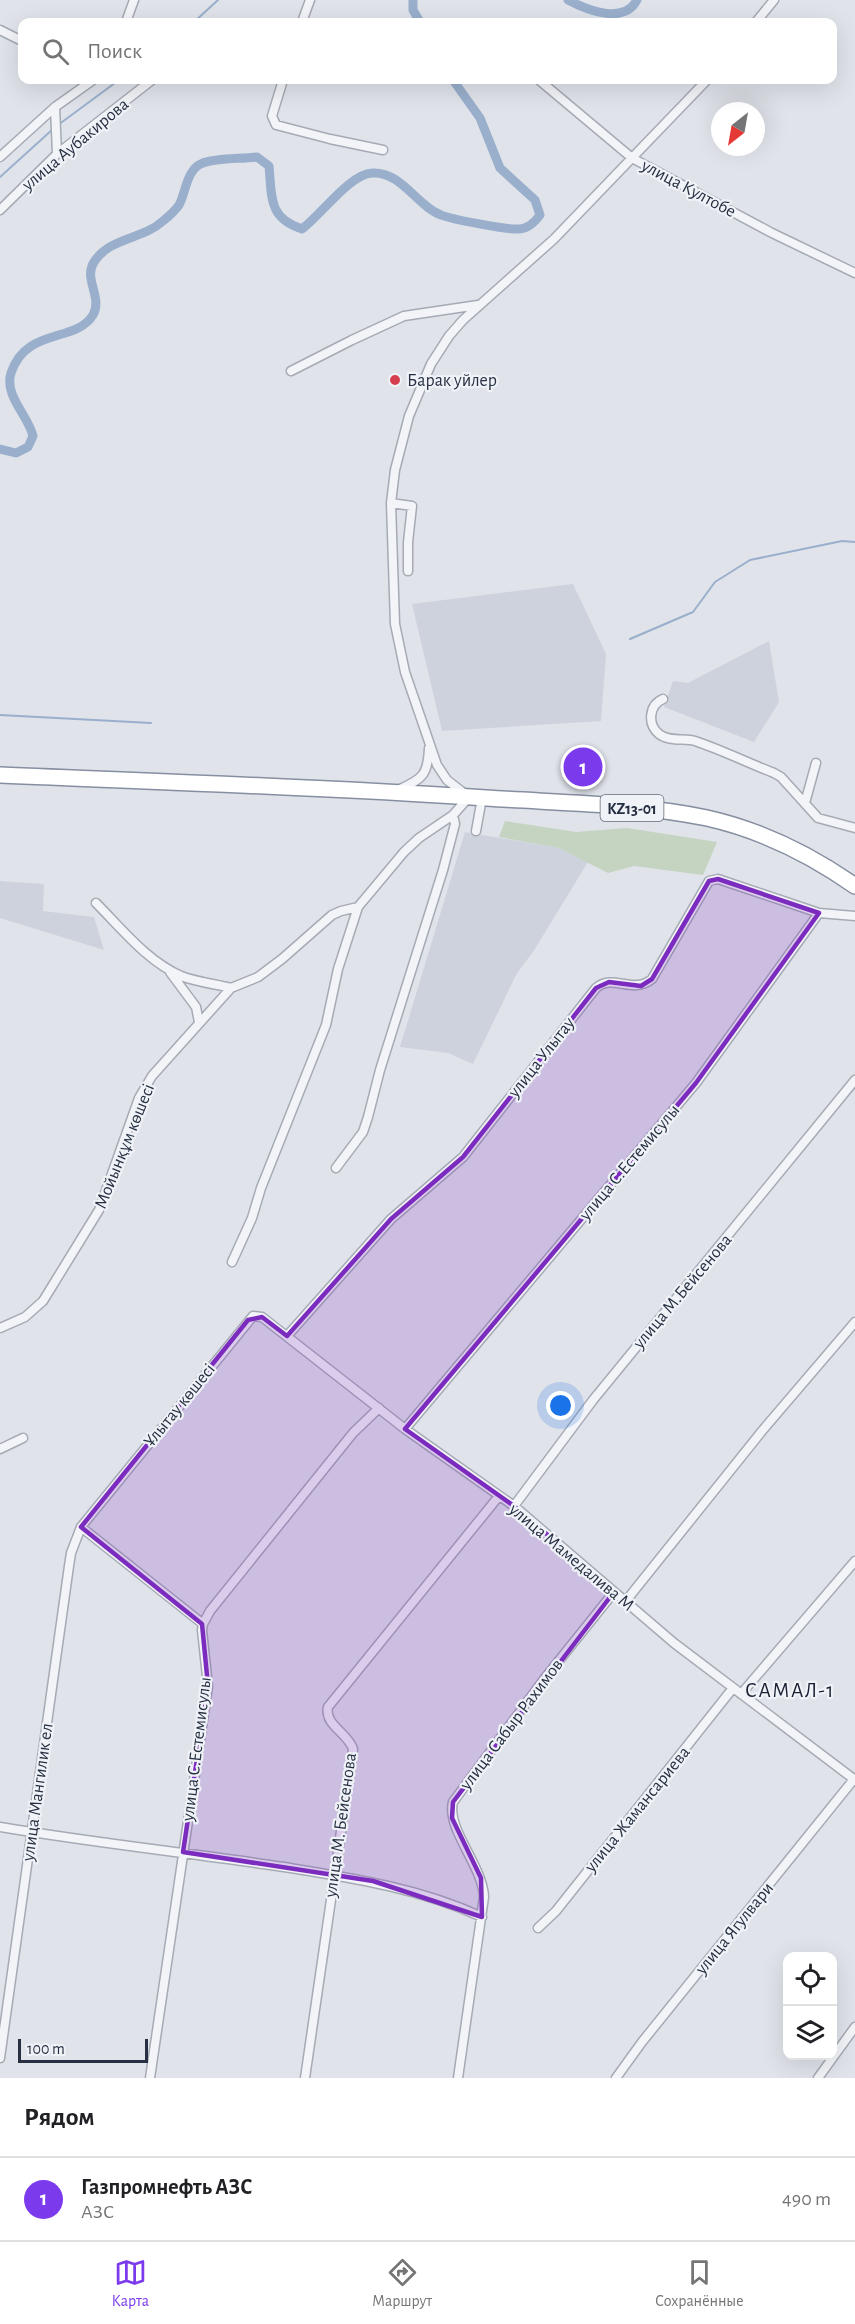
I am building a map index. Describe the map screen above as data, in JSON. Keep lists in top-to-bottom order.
{
  "streets": {
    "highway": ["KZ13-01"],
    "street": [
      "улица Аубакирова",
      "улица Култобе",
      "улица Улытау",
      "Мойынқұм көшесі",
      "улица С.Естемисулы",
      "улица М.Бейсенова",
      "Ұлытау көшесі",
      "улица Мамедалива М",
      "улица Сабыр Рахимов",
      "улица Мангилик ел",
      "улица Жамансариева",
      "улица М. Бейсенова",
      "улица Ягулвари"
    ]
  },
  "crossings": [
    ["улица Улытау", "улица С.Естемисулы"],
    ["улица Улытау", "Ұлытау көшесі"],
    ["улица Улытау", "улица Мамедалива М"],
    ["улица С.Естемисулы", "улица Мамедалива М"],
    ["улица М.Бейсенова", "улица Мамедалива М"],
    ["Ұлытау көшесі", "улица Мамедалива М"],
    ["Ұлытау көшесі", "улица Мангилик ел"],
    ["улица Мамедалива М", "улица Сабыр Рахимов"],
    ["улица Мамедалива М", "улица Жамансариева"],
    ["улица Мамедалива М", "улица М. Бейсенова"],
    ["улица Мамедалива М", "улица Ягулвари"]
  ],
  "districts": ["САМАЛ-1"],
  "places": ["Барак уйлер"],
  "scale_bar": "100 m",
  "north": "bottom left",
  "page": {
    "search": "Поиск",
    "pins": "1",
    "scale": "100 m",
    "heading": "Рядом",
    "list": [
      {
        "mark": "1",
        "name": "Газпромнефть АЗС",
        "note": "АЗС",
        "value": "490 m"
      }
    ],
    "nav": ["Карта", "Маршрут", "Сохранённые"]
  }
}
